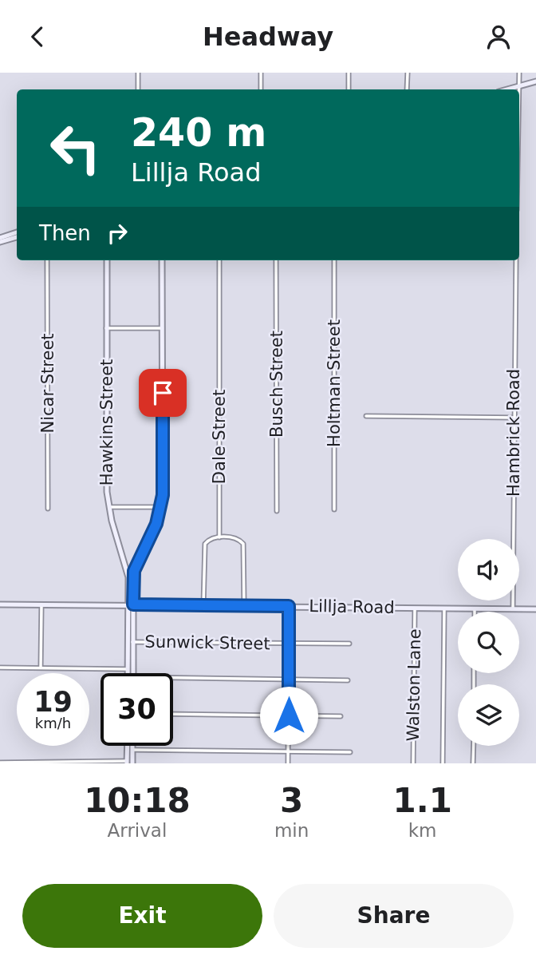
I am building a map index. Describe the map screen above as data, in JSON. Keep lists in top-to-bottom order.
{
  "streets": {
    "main road": ["Hawkins Street", "Lillja Road"],
    "street": [
      "Nicar Street",
      "Holtman Street",
      "Busch Street",
      "Hambrick Road",
      "Dale Street",
      "Sunwick Street",
      "Walston Lane"
    ]
  },
  "crossings": [
    ["Hawkins Street", "Lillja Road"],
    ["Hambrick Road", "Lillja Road"],
    ["Lillja Road", "Walston Lane"]
  ],
  "page": {
    "header": "Headway",
    "turn": ["240 m", "Lillja Road"],
    "then": "Then",
    "speed": "19 km/h",
    "limit": "30",
    "eta": [
      "10:18",
      "Arrival",
      "3",
      "min",
      "1.1",
      "km"
    ],
    "buttons": ["Exit", "Share"]
  }
}
